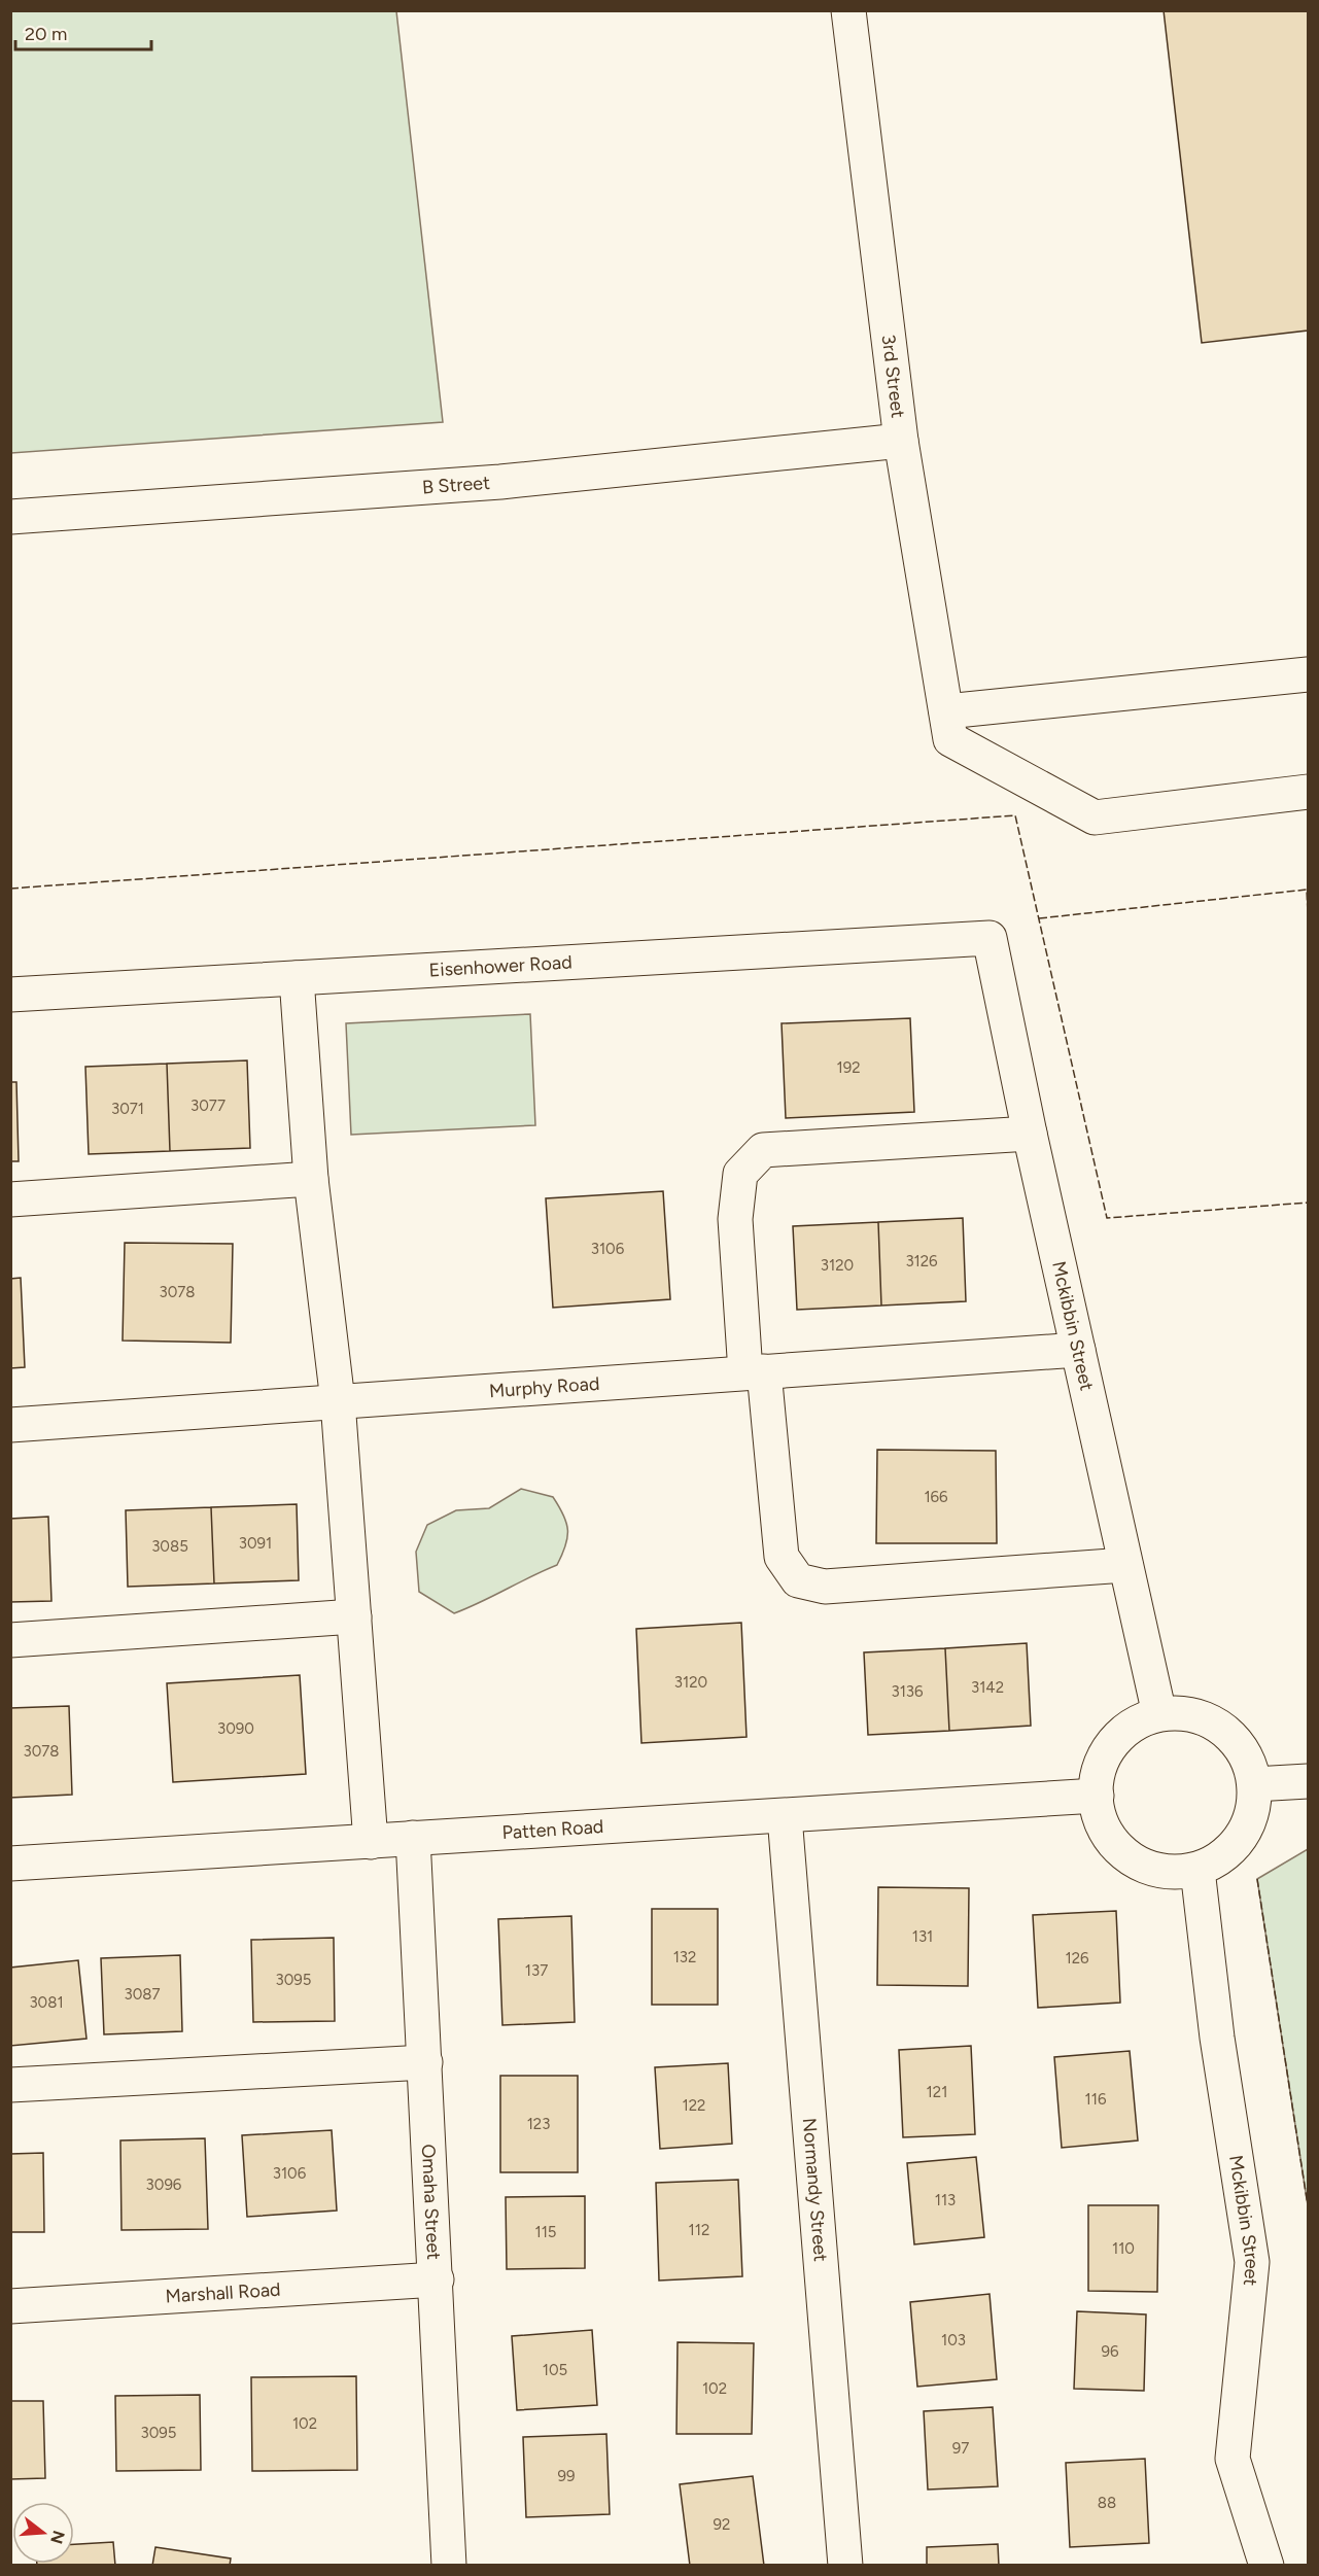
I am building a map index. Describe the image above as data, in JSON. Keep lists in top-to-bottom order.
{
  "streets": {
    "street": [
      "3rd Street",
      "B Street",
      "Eisenhower Road",
      "Mckibbin Street",
      "Murphy Road",
      "Patten Road",
      "Normandy Street",
      "Omaha Street",
      "Marshall Road"
    ]
  },
  "crossings": [
    ["3rd Street", "B Street"],
    ["Eisenhower Road", "Mckibbin Street"],
    ["Mckibbin Street", "Murphy Road"],
    ["Mckibbin Street", "Patten Road"],
    ["Patten Road", "Normandy Street"],
    ["Patten Road", "Omaha Street"],
    ["Omaha Street", "Marshall Road"]
  ],
  "house_numbers": [
    "192",
    "3077",
    "3071",
    "3106",
    "3126",
    "3120",
    "3078",
    "166",
    "3091",
    "3085",
    "3120",
    "3142",
    "3136",
    "3090",
    "3078",
    "131",
    "132",
    "126",
    "137",
    "3095",
    "3087",
    "3081",
    "121",
    "116",
    "122",
    "123",
    "3106",
    "3096",
    "113",
    "112",
    "115",
    "110",
    "103",
    "96",
    "105",
    "102",
    "102",
    "3095",
    "97",
    "99",
    "88",
    "92"
  ],
  "scale_bar": "20 m",
  "north": "right"
}
